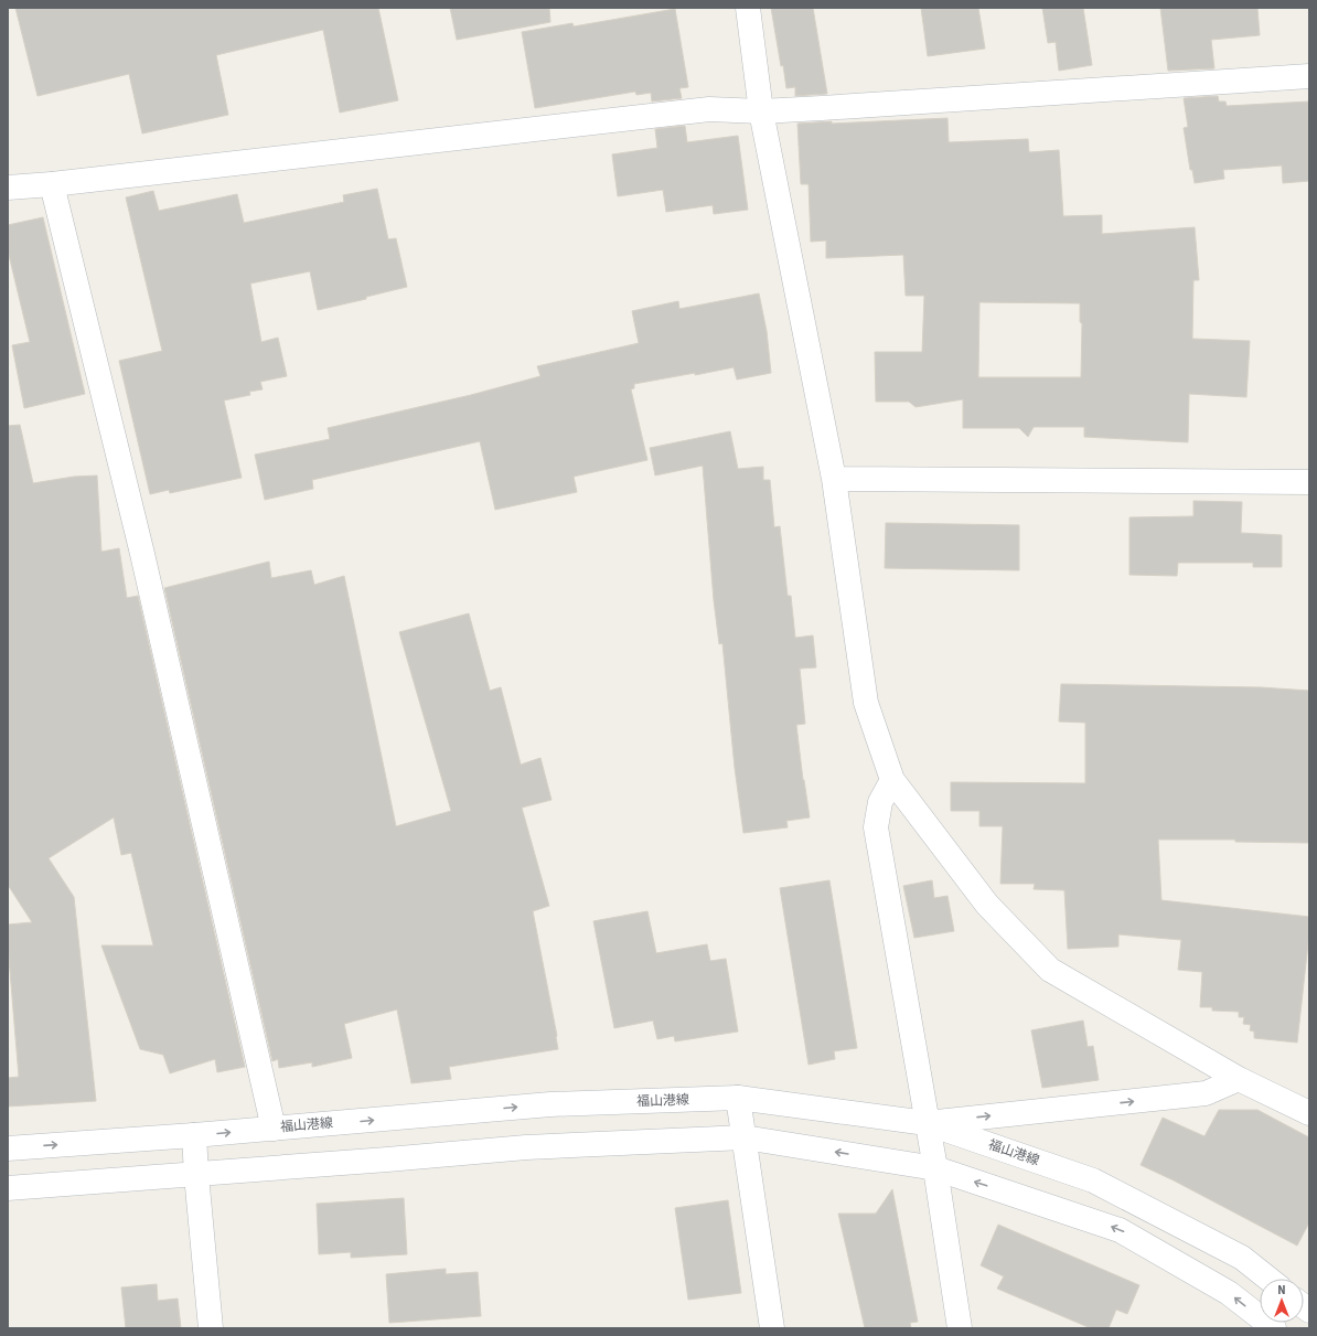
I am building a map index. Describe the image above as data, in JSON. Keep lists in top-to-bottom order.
{
  "streets": {
    "street": ["福山港線"]
  },
  "north": "top"
}
